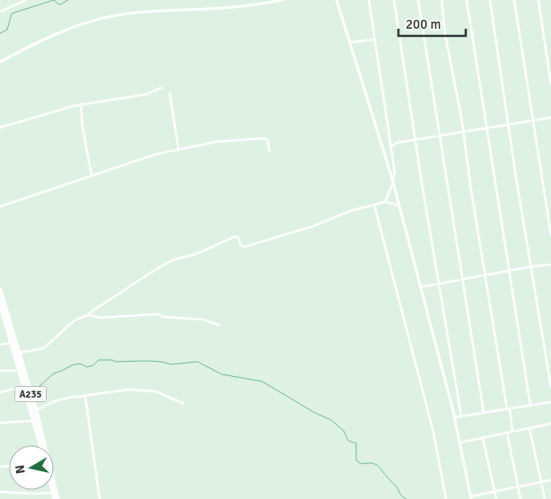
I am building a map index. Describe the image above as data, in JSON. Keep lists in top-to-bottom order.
{
  "streets": {
    "highway": ["A235"]
  },
  "scale_bar": "200 m",
  "north": "left"
}
